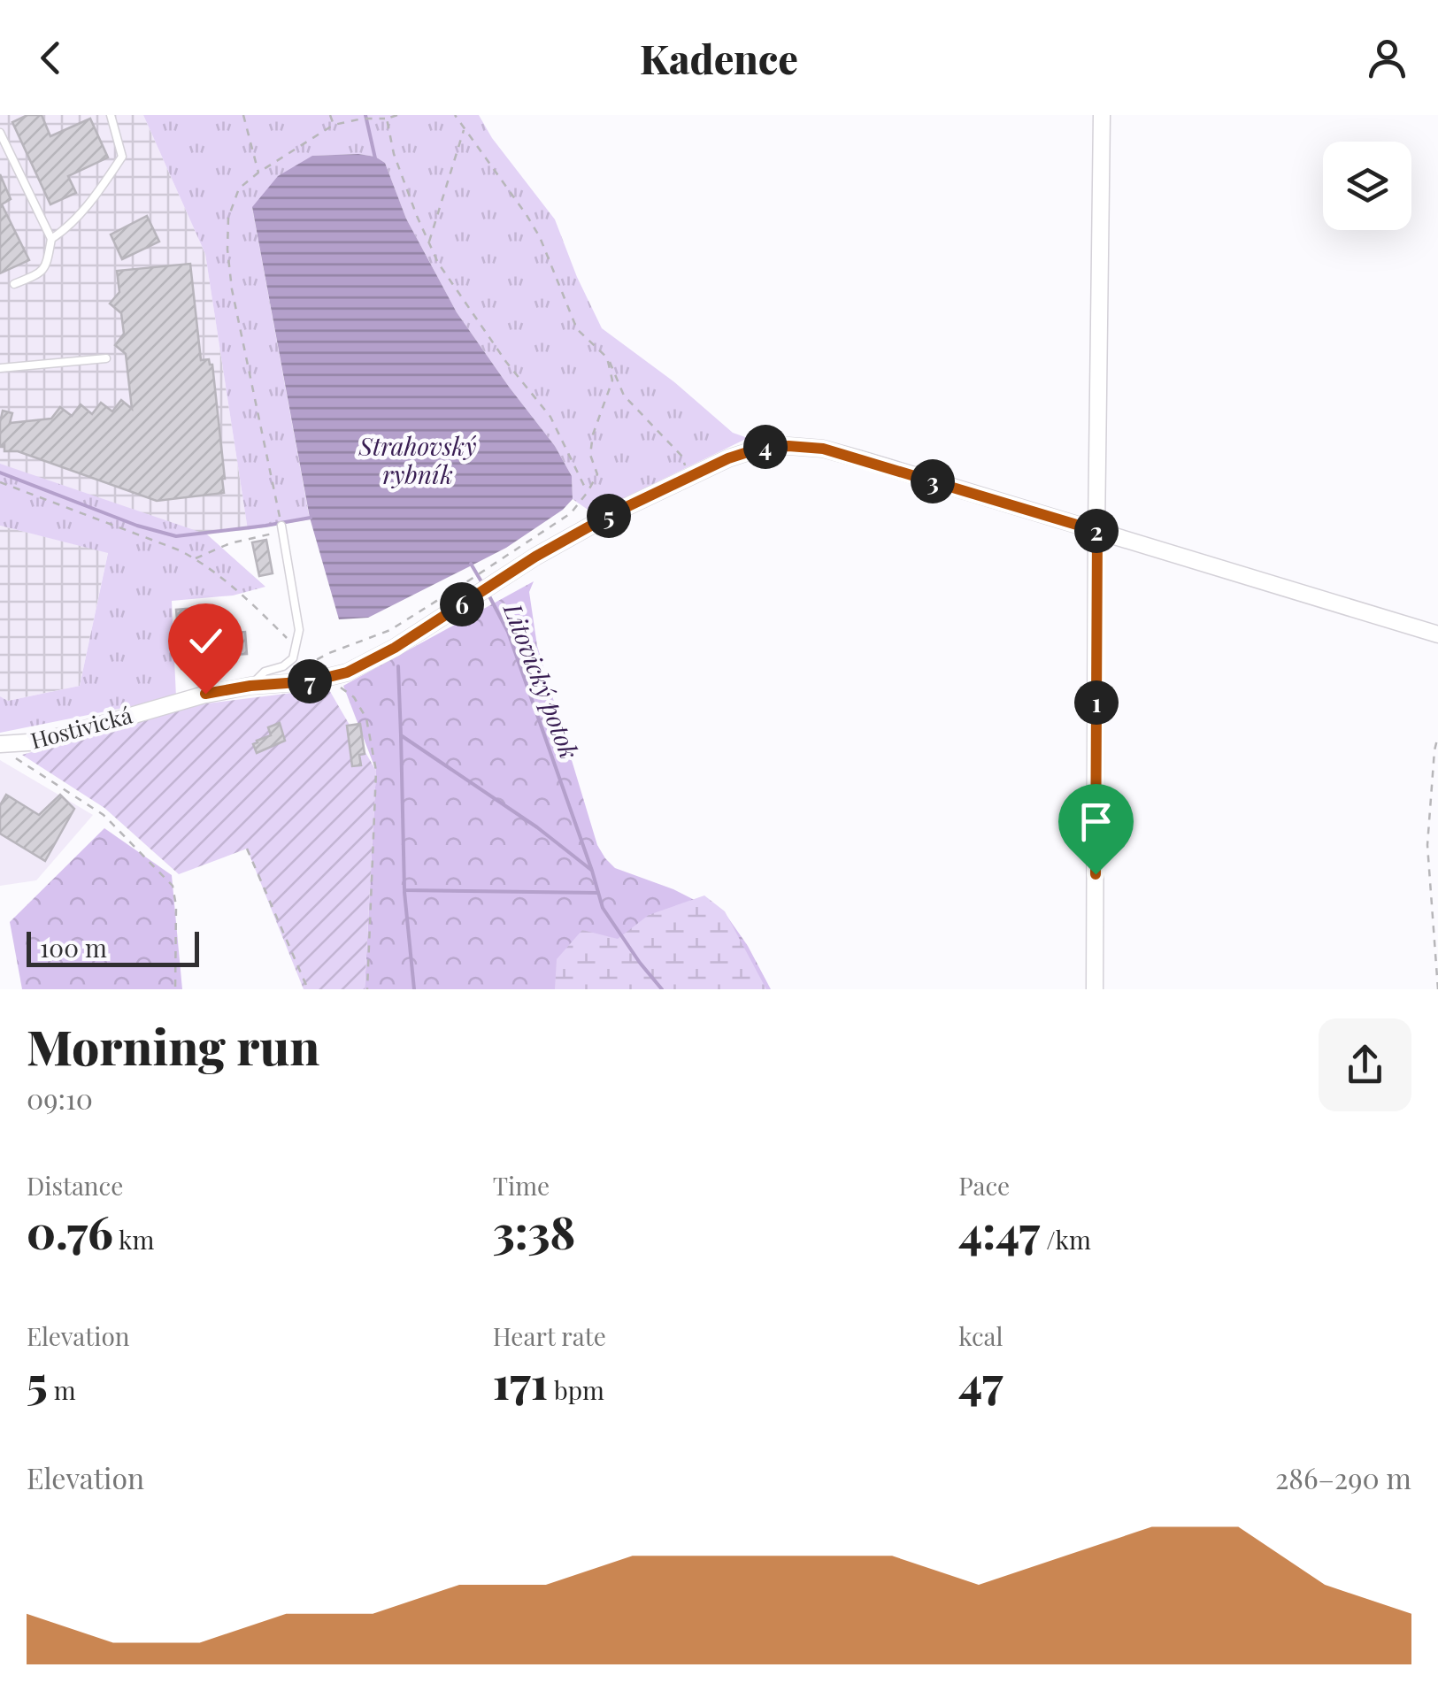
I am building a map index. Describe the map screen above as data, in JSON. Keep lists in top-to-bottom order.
{
  "streets": {
    "street": ["Hostivická"]
  },
  "water": ["Strahovský rybník", "Litovický potok"],
  "scale_bar": "100 m",
  "page": {
    "header": "Kadence",
    "pins": [
      "4",
      "3",
      "5",
      "2",
      "6",
      "7",
      "1"
    ],
    "scale": "100 m",
    "heading": ["Morning run", "09:10"],
    "stats": [
      ["Distance", "0.76 km"],
      ["Time", "3:38"],
      ["Pace", "4:47 /km"],
      ["Elevation", "5 m"],
      ["Heart rate", "171 bpm"],
      ["kcal", "47"]
    ],
    "chart": ["Elevation", "286–290 m"]
  }
}
